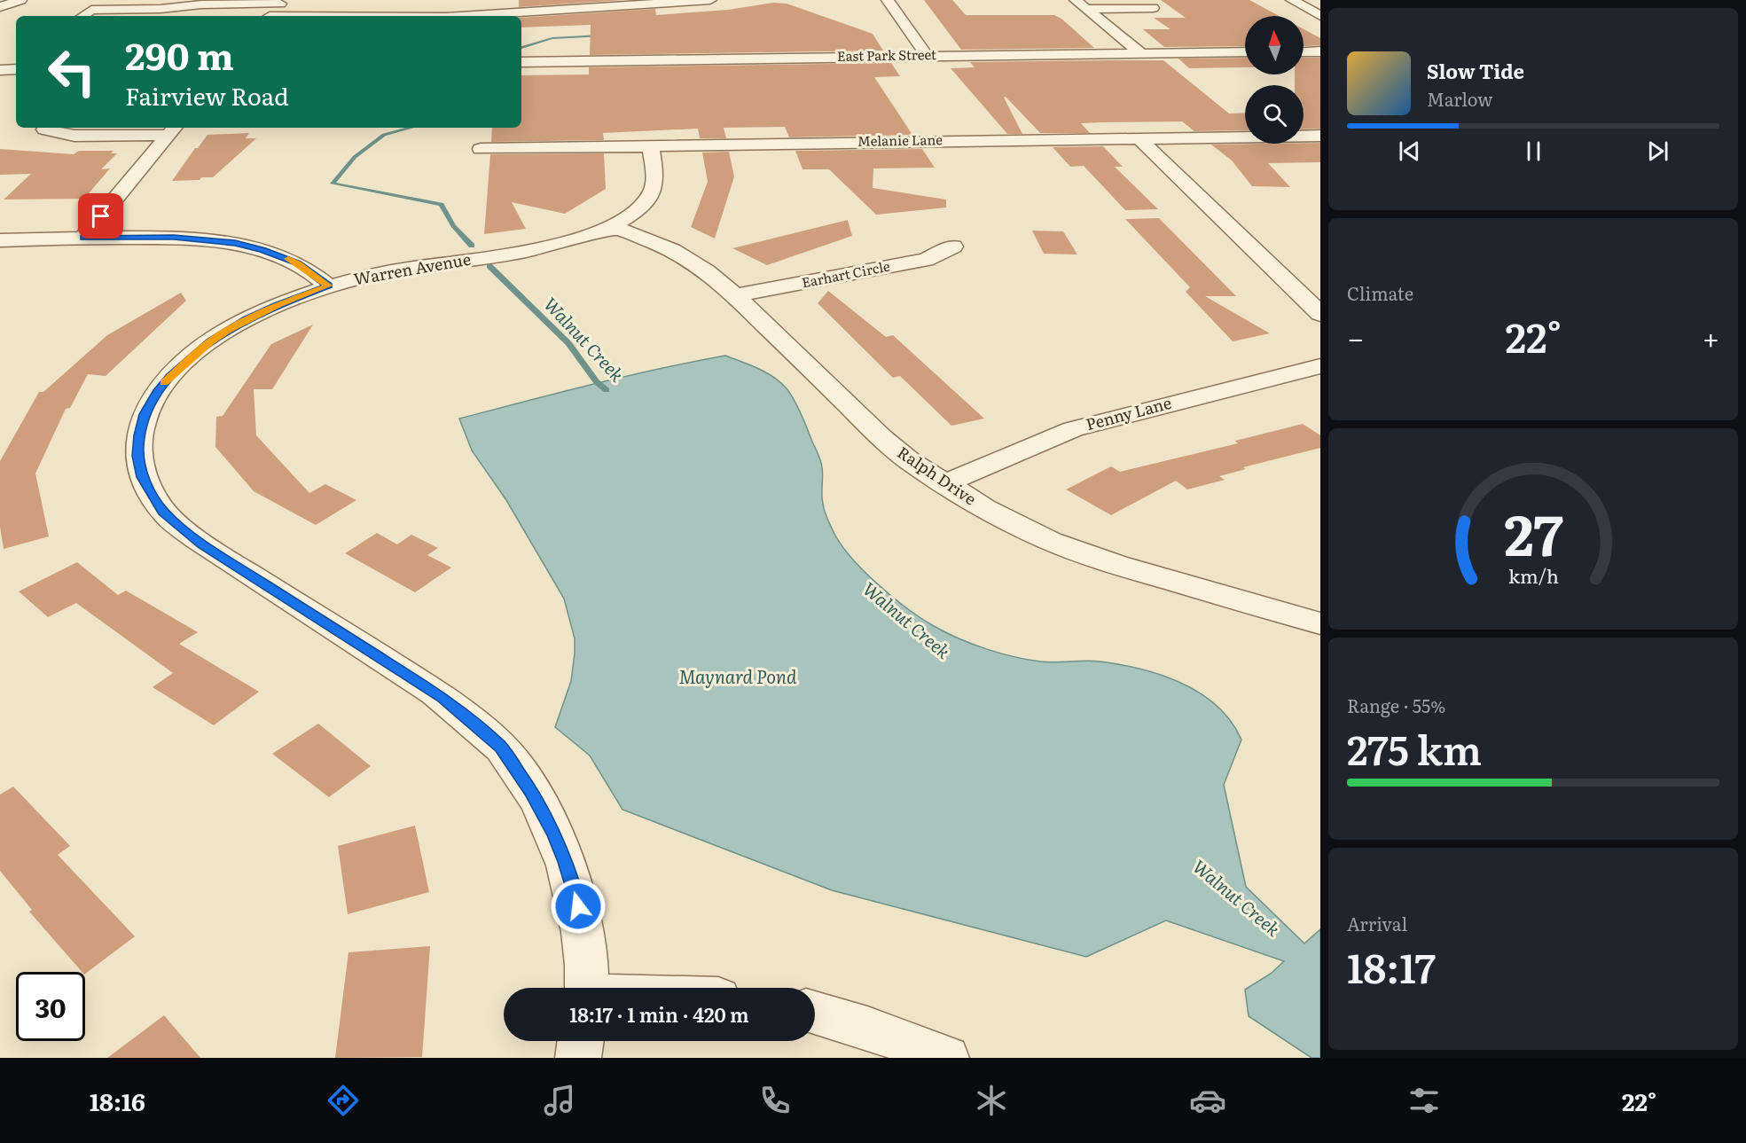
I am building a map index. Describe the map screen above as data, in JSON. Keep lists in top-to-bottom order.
{
  "streets": {
    "street": [
      "East Park Street",
      "Melanie Lane",
      "Warren Avenue",
      "Earhart Circle",
      "Penny Lane",
      "Ralph Drive"
    ]
  },
  "crossings": [
    ["Melanie Lane", "Warren Avenue"],
    ["Warren Avenue", "Ralph Drive"],
    ["Earhart Circle", "Ralph Drive"],
    ["Penny Lane", "Ralph Drive"]
  ],
  "water": ["Walnut Creek", "Maynard Pond"],
  "north": "top",
  "page": {
    "turn": ["290 m", "Fairview Road"],
    "song": ["Slow Tide", "Marlow"],
    "tile": [
      "Climate",
      ["Range · 55%", "275 km"],
      ["Arrival", "18:17"]
    ],
    "heat": ["−", "22°", "+"],
    "limit": "30",
    "trip": "18:17 · 1 min · 420 m",
    "tabs": ["18:16", "22°"],
    "gauge": ["27", "km/h"]
  }
}
